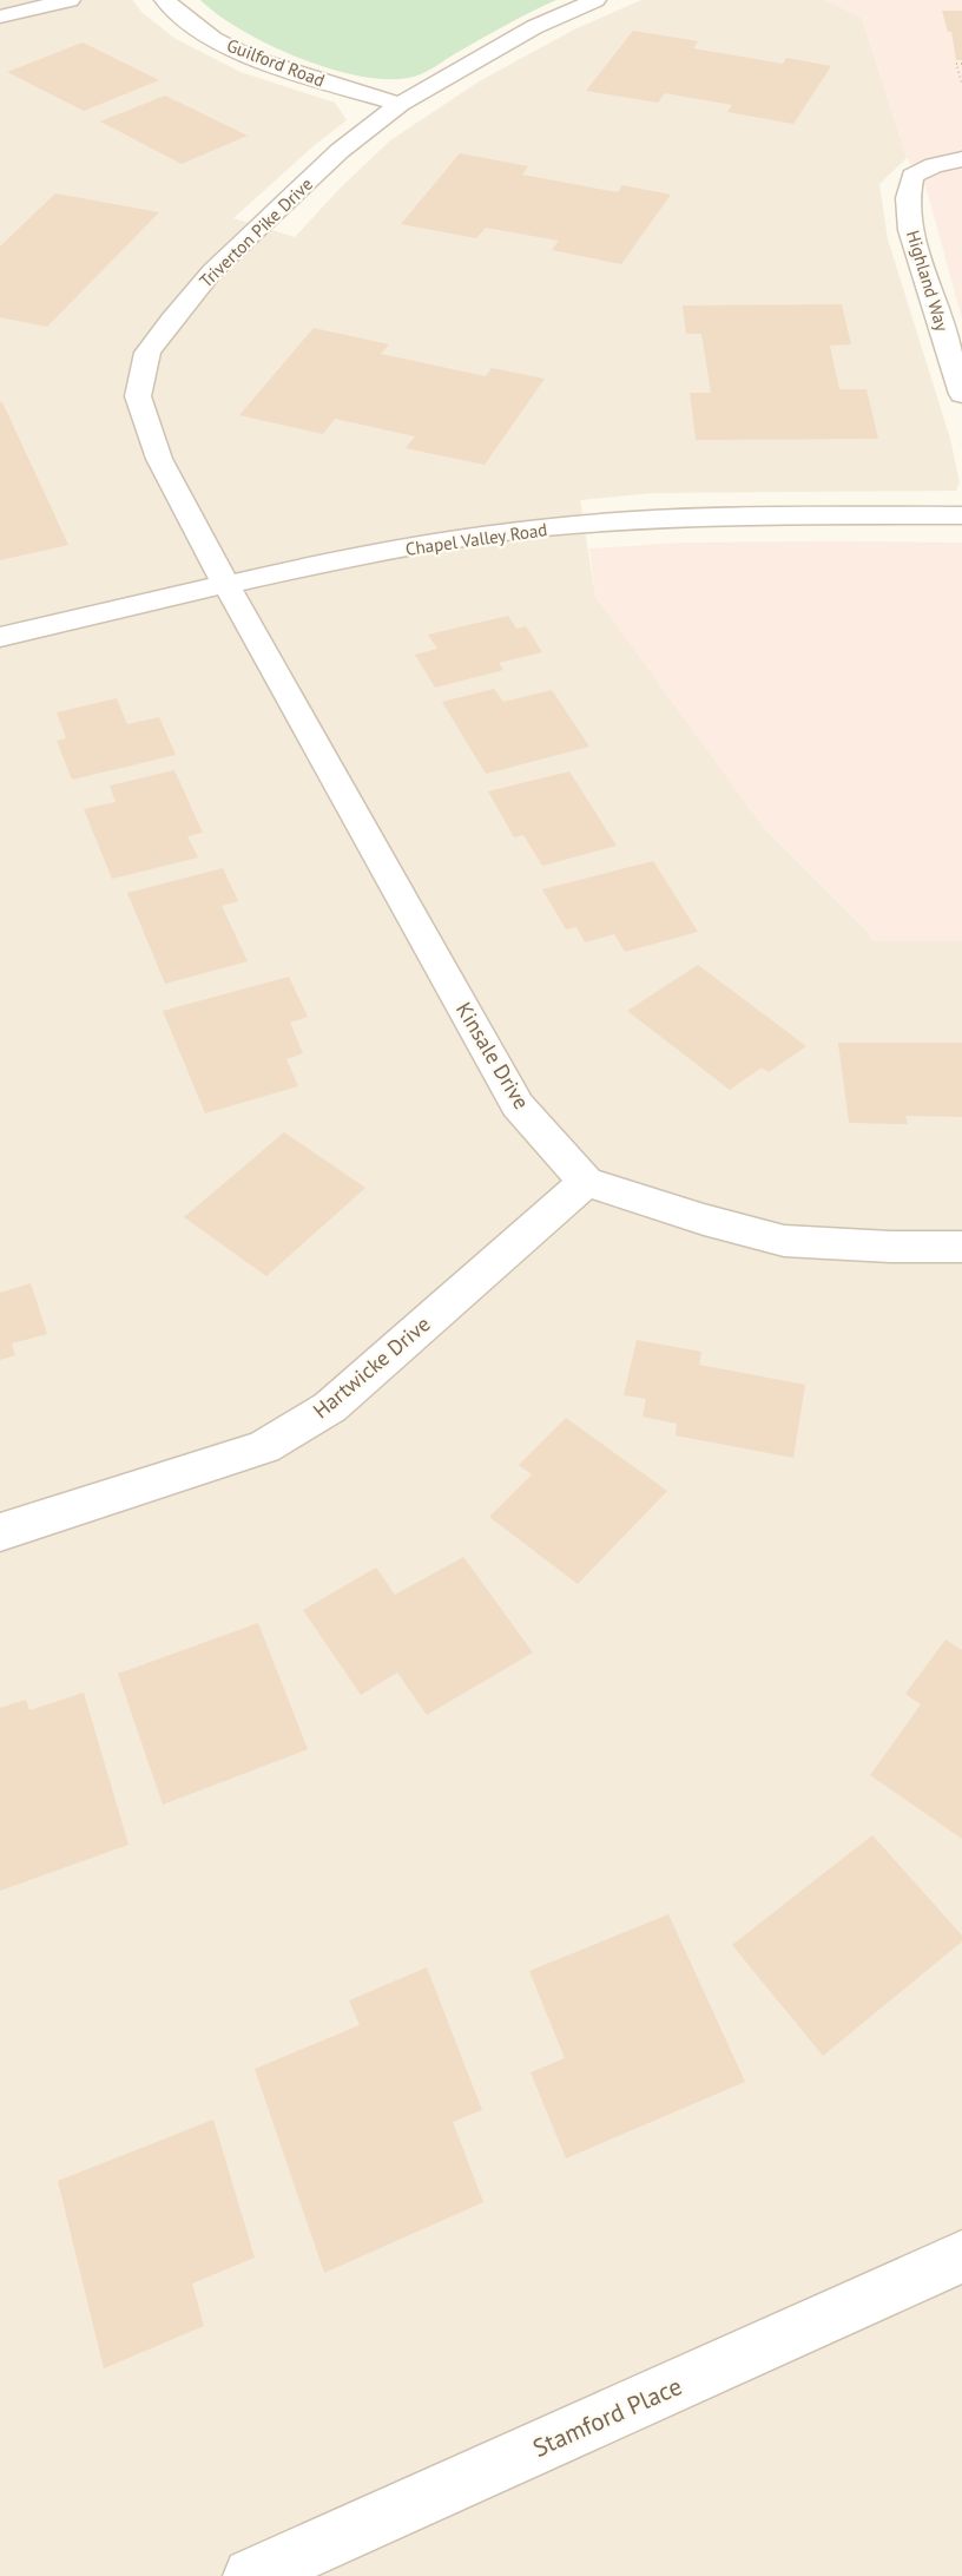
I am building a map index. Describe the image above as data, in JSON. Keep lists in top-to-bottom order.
{
  "streets": {
    "street": [
      "Guilford Road",
      "Triverton Pike Drive",
      "Highland Way",
      "Chapel Valley Road",
      "Kinsale Drive",
      "Hartwicke Drive",
      "Stamford Place"
    ]
  },
  "crossings": [
    ["Guilford Road", "Triverton Pike Drive"],
    ["Triverton Pike Drive", "Chapel Valley Road"],
    ["Triverton Pike Drive", "Kinsale Drive"],
    ["Chapel Valley Road", "Kinsale Drive"],
    ["Kinsale Drive", "Hartwicke Drive"]
  ]
}
